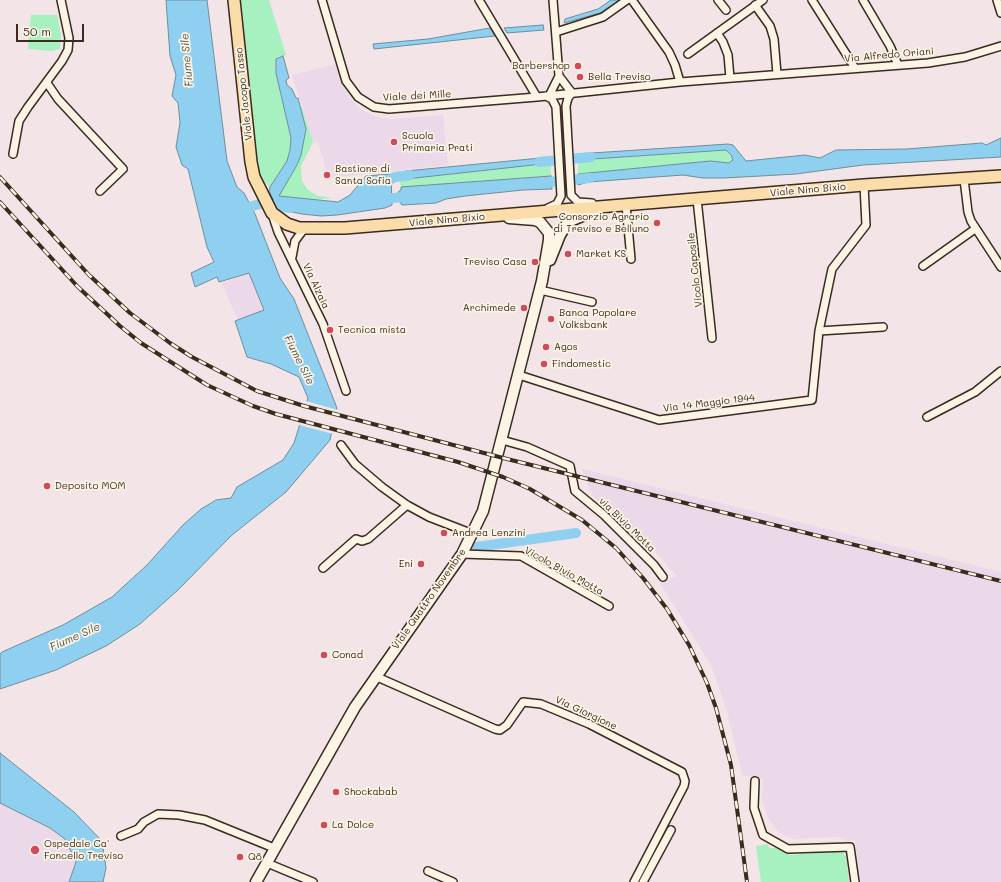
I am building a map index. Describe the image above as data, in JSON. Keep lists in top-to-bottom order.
{
  "streets": {
    "main road": ["Viale Jacopo Tasso", "Viale Nino Bixio", "Viale Quattro Novembre"],
    "street": [
      "Via Alfredo Oriani",
      "Viale dei Mille",
      "Vicolo Caposile",
      "Via Alzaia",
      "Via 14 Maggio 1944",
      "via Bivio Motta",
      "Vicolo Bivio Motta",
      "Via Giorgione"
    ]
  },
  "crossings": [
    ["Via Alfredo Oriani", "Viale dei Mille"],
    ["Viale Jacopo Tasso", "Viale Nino Bixio"],
    ["Viale Jacopo Tasso", "Via Alzaia"],
    ["Viale Nino Bixio", "Vicolo Caposile"],
    ["Viale Nino Bixio", "Via Alzaia"],
    ["Viale Nino Bixio", "Viale Quattro Novembre"],
    ["Via 14 Maggio 1944", "Viale Quattro Novembre"],
    ["via Bivio Motta", "Viale Quattro Novembre"],
    ["Vicolo Bivio Motta", "Viale Quattro Novembre"],
    ["Viale Quattro Novembre", "Via Giorgione"]
  ],
  "water": ["Fiume Sile"],
  "places": [
    "Barbershop",
    "Bella Treviso",
    "Scuola Primaria Prati",
    "Bastione di Santa Sofia",
    "Consorzio Agrario di Treviso e Belluno",
    "Market KS",
    "Treviso Casa",
    "Archimede",
    "Banca Popolare Volksbank",
    "Tecnica mista",
    "Agos",
    "Findomestic",
    "Deposito MOM",
    "Andrea Lenzini",
    "Eni",
    "Conad",
    "Shockabab",
    "La Dolce",
    "Ospedale Ca' Foncello Treviso",
    "Q8"
  ],
  "scale_bar": "50 m"
}
